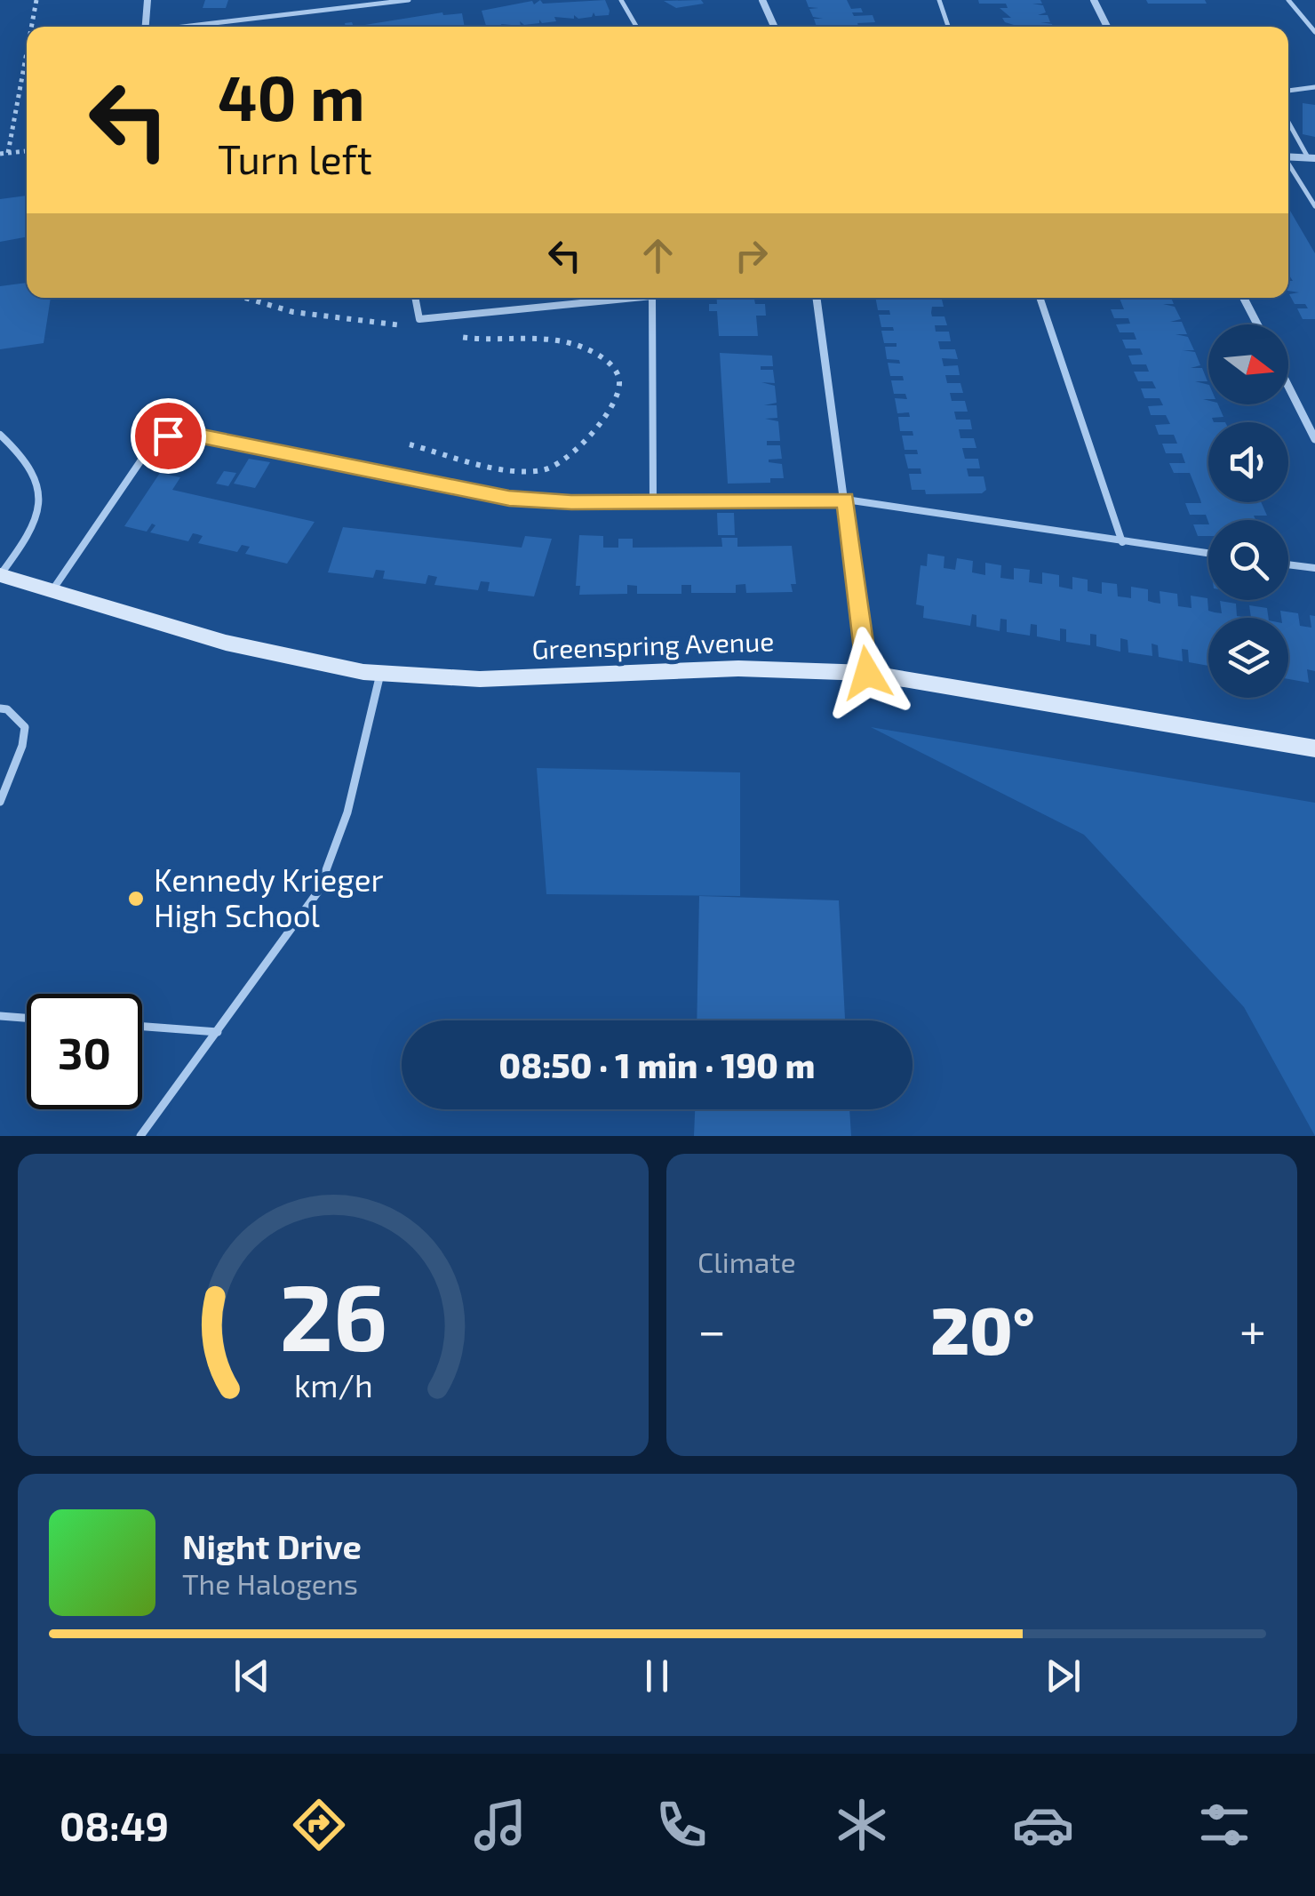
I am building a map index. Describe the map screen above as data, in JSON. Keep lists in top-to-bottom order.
{
  "streets": {
    "main road": ["Greenspring Avenue"]
  },
  "places": ["Kennedy Krieger High School"],
  "north": "right",
  "page": {
    "turn": ["40 m", "Turn left"],
    "limit": "30",
    "trip": "08:50 · 1 min · 190 m",
    "tile": "Climate",
    "heat": ["−", "20°", "+"],
    "song": ["Night Drive", "The Halogens"],
    "tabs": "08:49",
    "gauge": ["26", "km/h"]
  }
}
